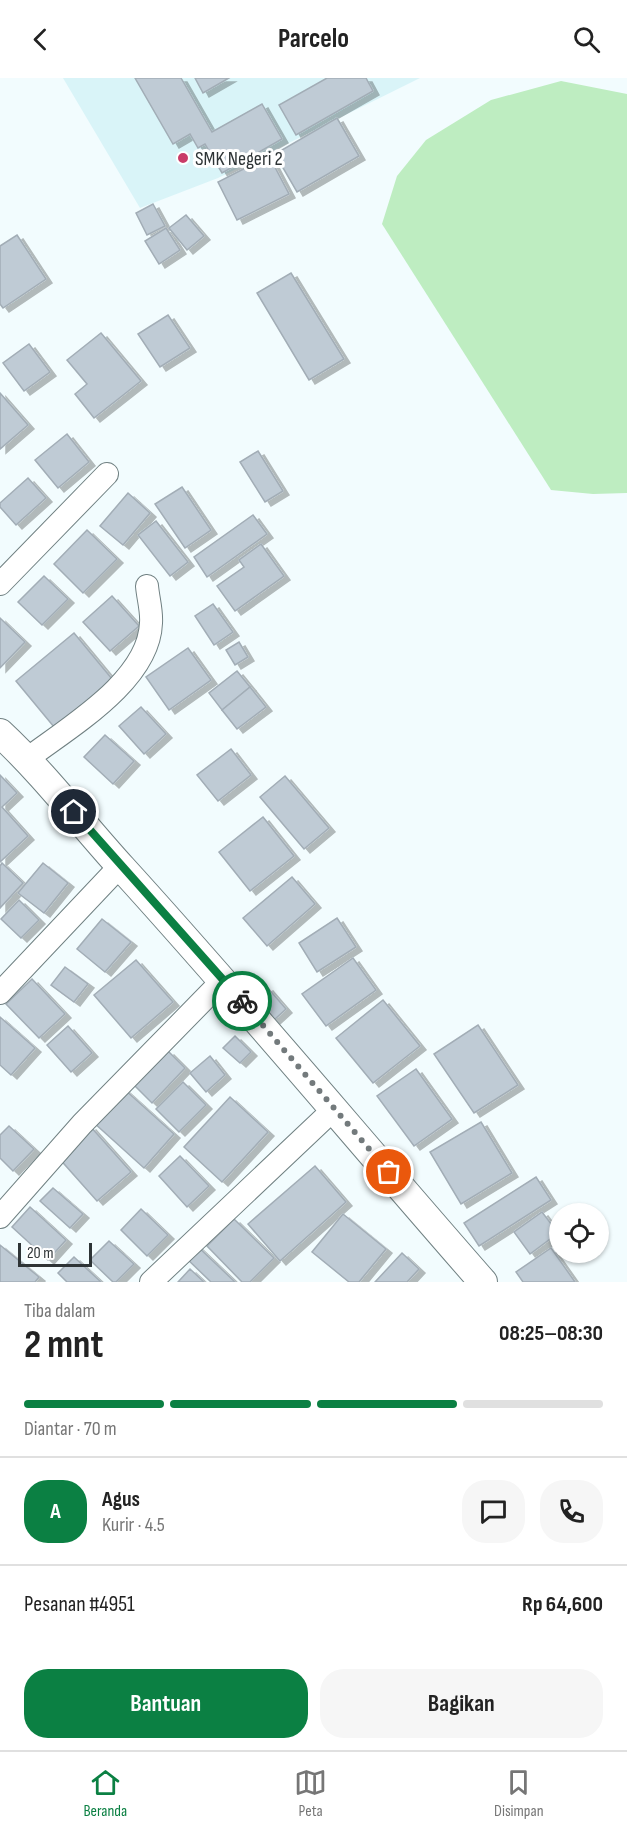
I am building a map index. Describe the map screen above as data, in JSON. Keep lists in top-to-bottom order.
{
  "places": ["SMK Negeri 2"],
  "scale_bar": "20 m",
  "page": {
    "header": "Parcelo",
    "scale": "20 m",
    "heading": ["2 mnt", "Tiba dalam", "08:25–08:30"],
    "panel": [
      "Agus",
      "Kurir · 4.5",
      "Pesanan #4951",
      "Rp 64,600"
    ],
    "bar": "Diantar · 70 m",
    "round": "A",
    "buttons": ["Bantuan", "Bagikan"],
    "tabs": ["Beranda", "Peta", "Disimpan"]
  }
}
